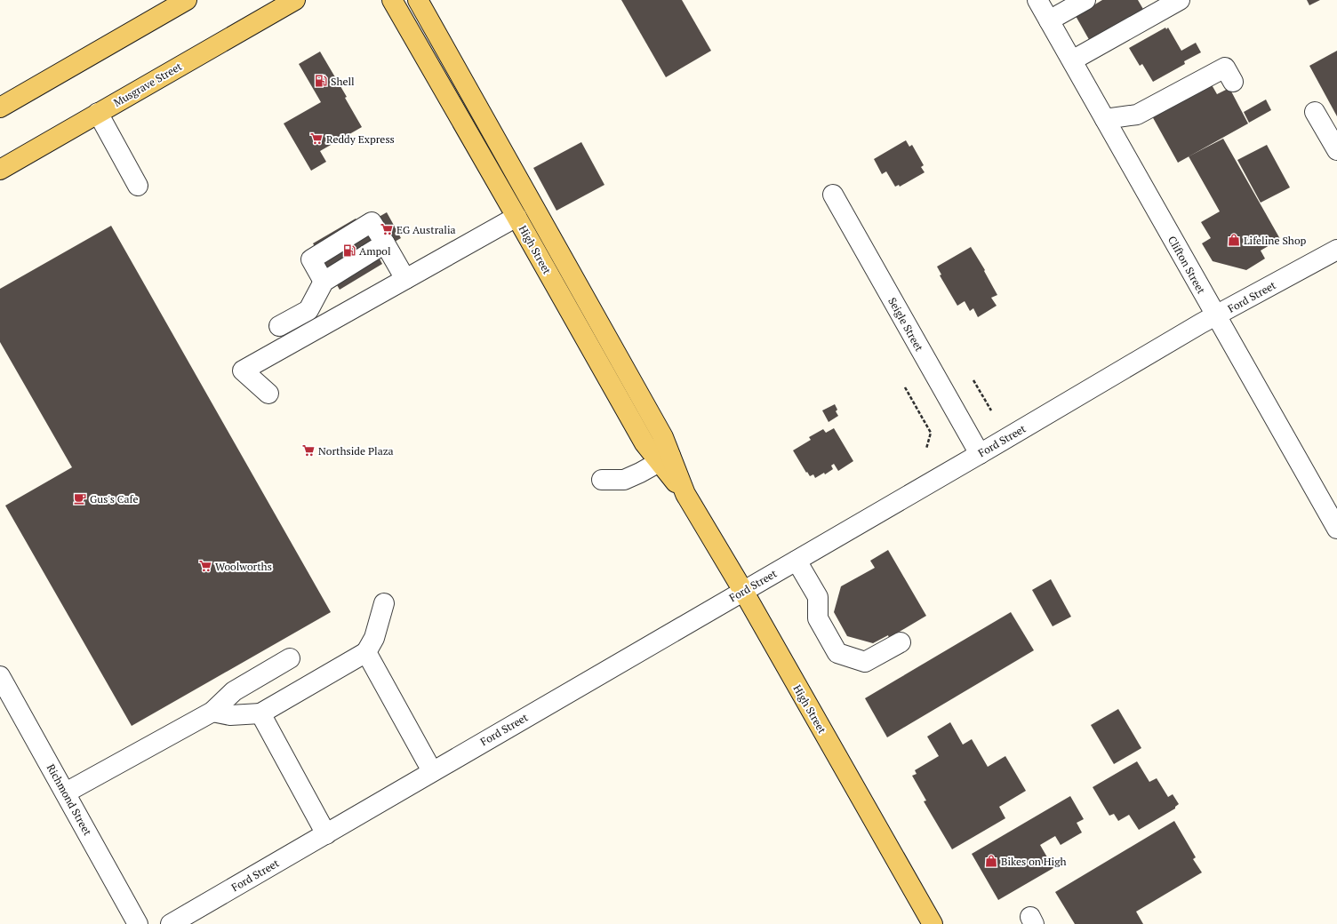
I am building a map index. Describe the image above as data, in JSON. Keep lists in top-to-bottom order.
{
  "streets": {
    "main road": ["Musgrave Street", "High Street"],
    "street": [
      "Clifton Street",
      "Ford Street",
      "Seigle Street",
      "Richmond Street"
    ]
  },
  "crossings": [
    ["High Street", "Ford Street"],
    ["Clifton Street", "Ford Street"],
    ["Ford Street", "Seigle Street"]
  ],
  "places": {
    "fuel station": ["Shell", "Ampol"],
    "supermarket": [
      "Reddy Express",
      "EG Australia",
      "Northside Plaza",
      "Woolworths"
    ],
    "shop": ["Lifeline Shop", "Bikes on High"],
    "cafe": ["Gus's Cafe"]
  }
}
